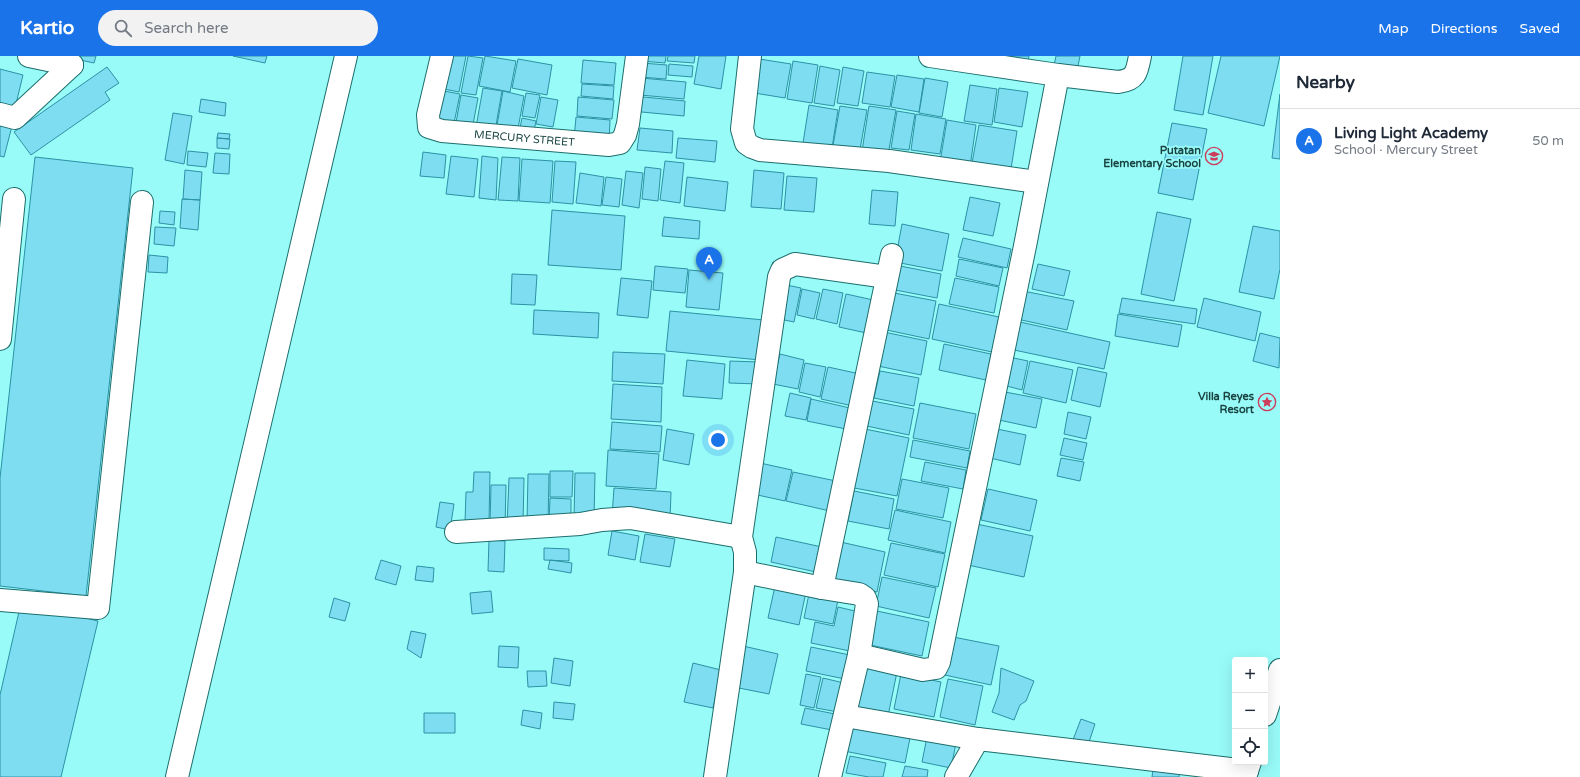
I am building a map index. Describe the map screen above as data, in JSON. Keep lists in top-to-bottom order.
{
  "streets": {
    "street": ["MERCURY STREET"]
  },
  "places": {
    "school or university": ["Putatan Elementary School"],
    "place": ["Villa Reyes Resort"]
  },
  "page": {
    "header": "Kartio",
    "search": "Search here",
    "nav": ["Map", "Directions", "Saved"],
    "heading": "Nearby",
    "list": [
      {
        "mark": "A",
        "name": "Living Light Academy",
        "note": "School · Mercury Street",
        "value": "50 m"
      }
    ],
    "pins": "A",
    "map_buttons": ["+", "−"]
  }
}
